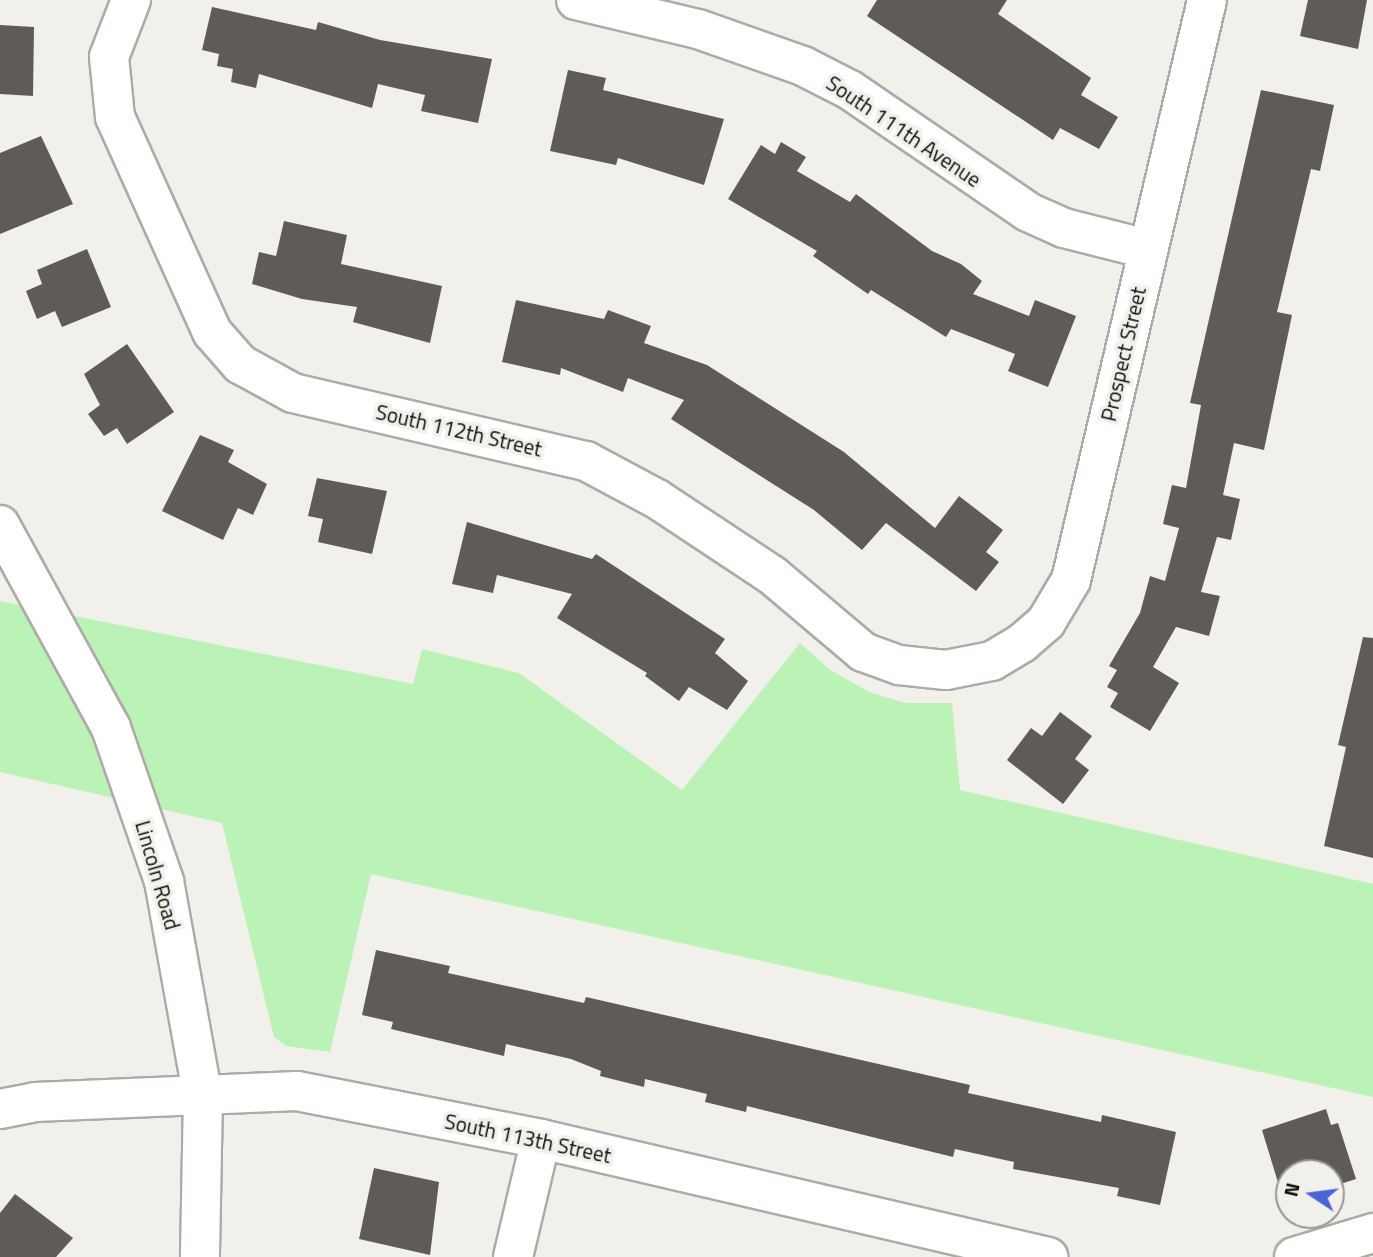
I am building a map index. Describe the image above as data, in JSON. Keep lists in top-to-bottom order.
{
  "streets": {
    "street": [
      "South 111th Avenue",
      "Prospect Street",
      "South 112th Street",
      "Lincoln Road",
      "South 113th Street"
    ]
  },
  "crossings": [
    ["South 111th Avenue", "Prospect Street"],
    ["Prospect Street", "South 112th Street"],
    ["Lincoln Road", "South 113th Street"]
  ],
  "north": "left"
}
